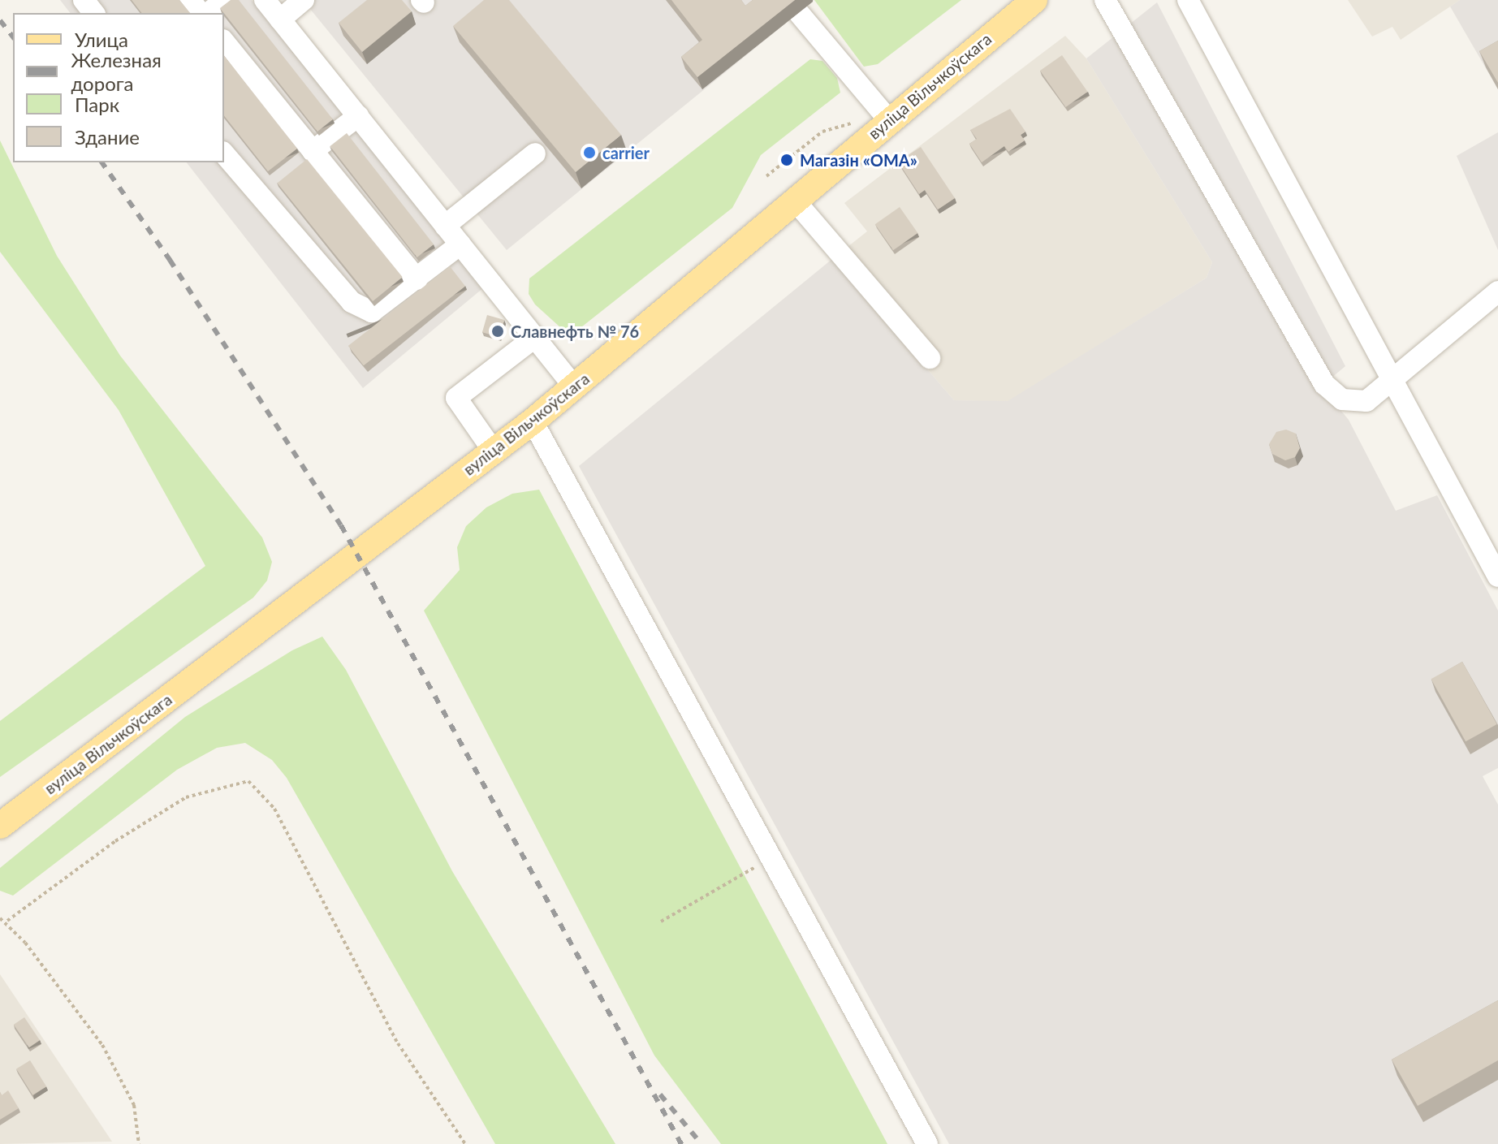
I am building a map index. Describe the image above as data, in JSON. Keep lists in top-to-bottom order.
{
  "streets": {
    "main road": ["вуліца Вільчкоўскага"]
  },
  "places": ["carrier", "Магазін «ОМА»", "Славнефть № 76"],
  "legend": [
    "Улица",
    "Железная дорога",
    "Парк",
    "Здание"
  ]
}
